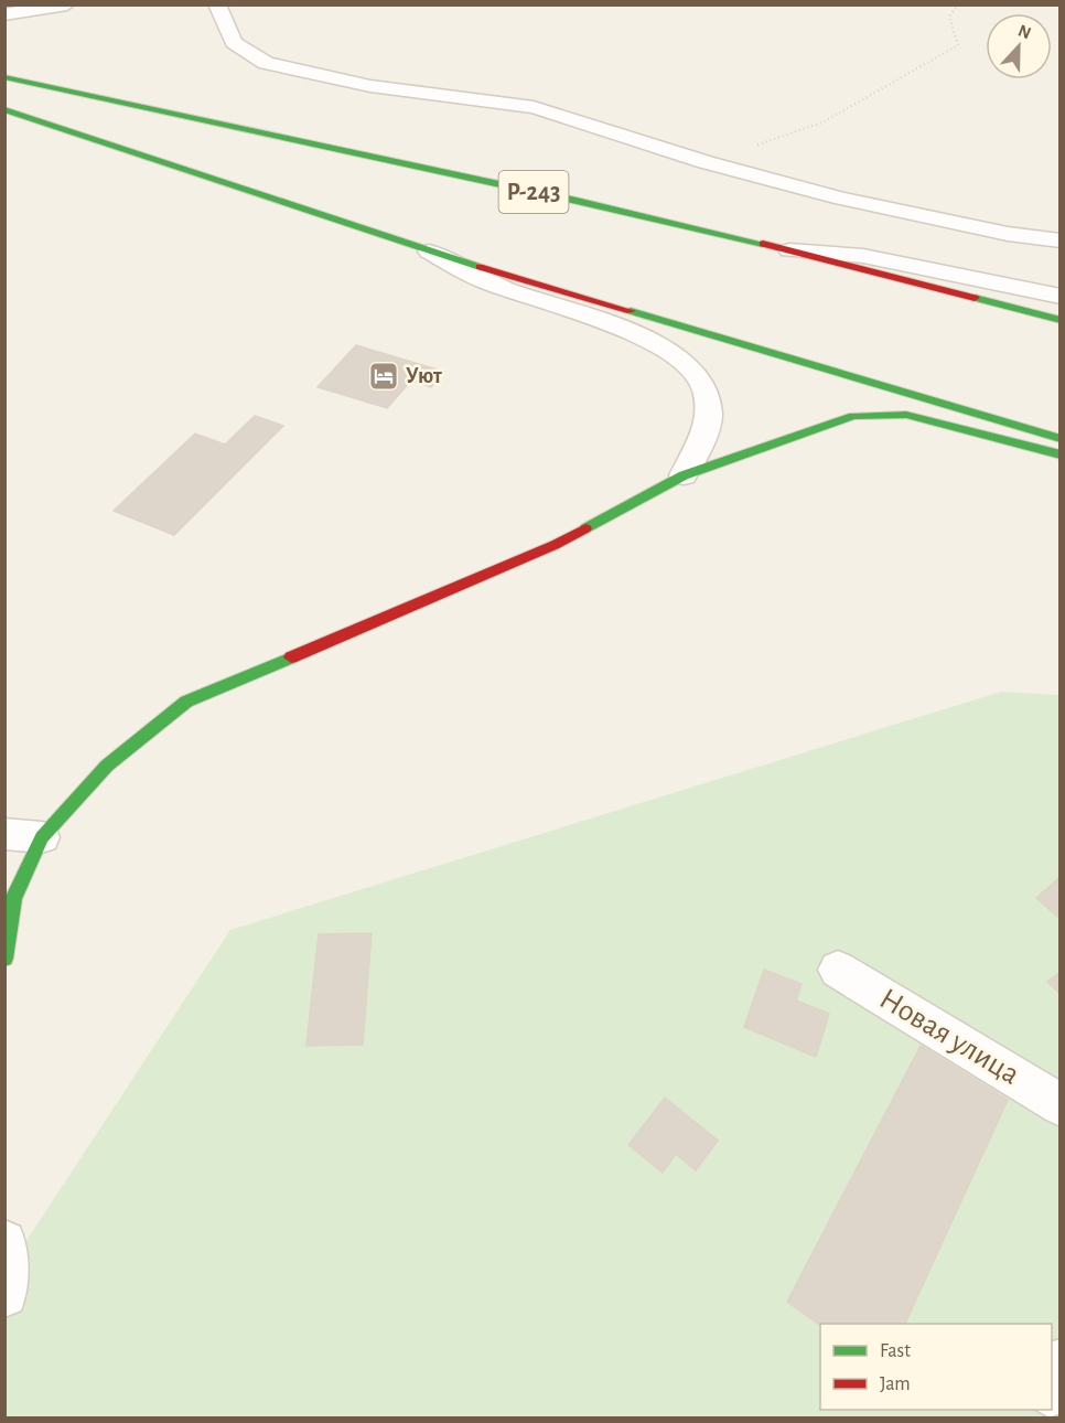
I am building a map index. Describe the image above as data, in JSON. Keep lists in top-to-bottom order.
{
  "streets": {
    "main road": ["Р-243"],
    "street": ["Новая улица"]
  },
  "places": {
    "hotel": ["Уют"]
  },
  "legend": ["Fast", "Jam"],
  "north": "top"
}
